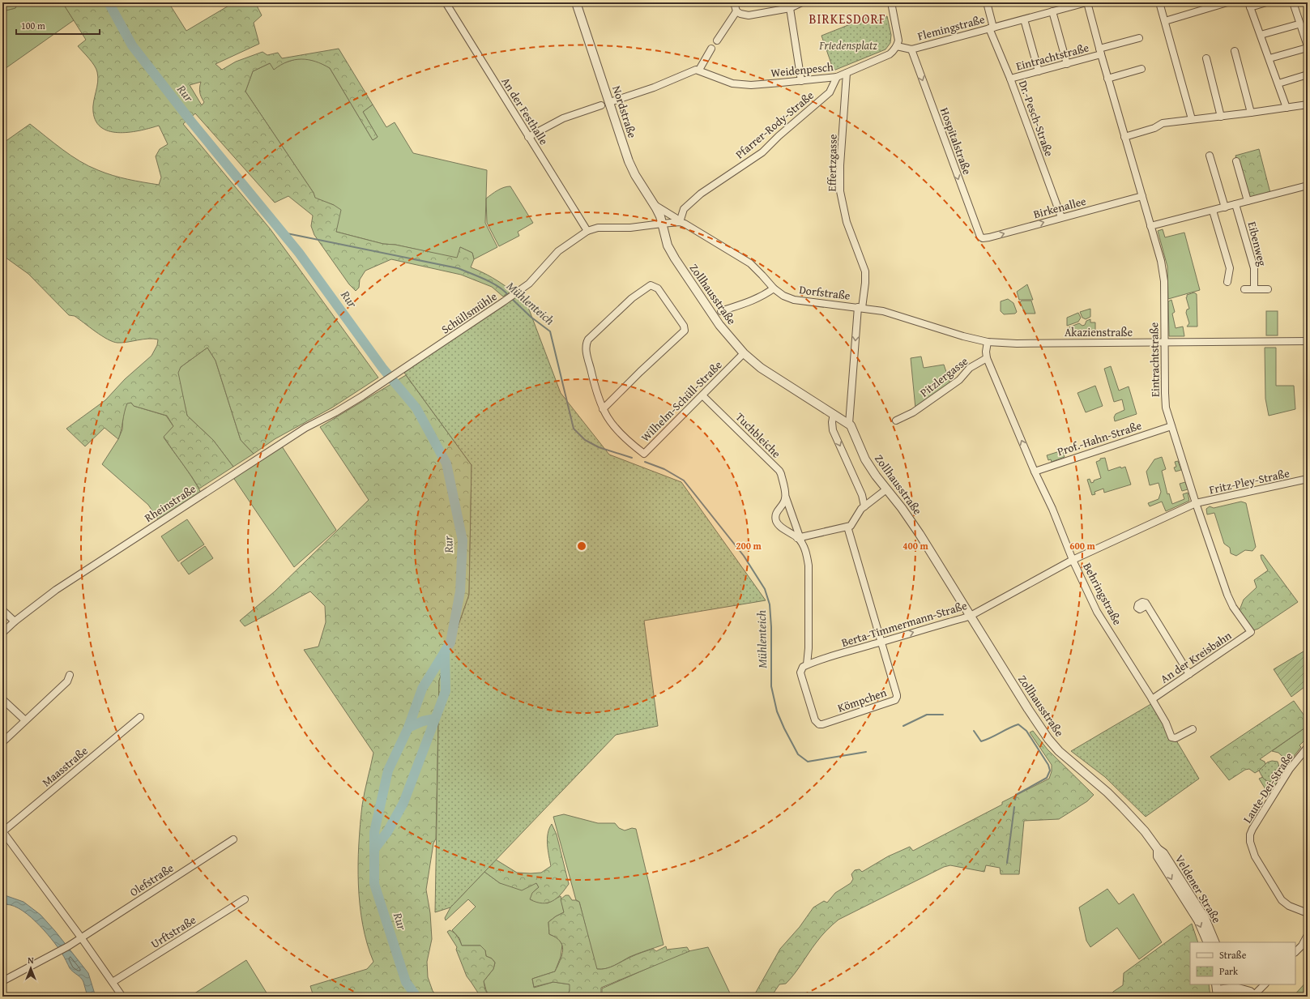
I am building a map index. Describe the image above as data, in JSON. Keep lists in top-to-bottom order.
{
  "streets": {
    "street": [
      "Flemingstraße",
      "Eintrachtstraße",
      "Weidenpesch",
      "An der Festhalle",
      "Nordstraße",
      "Dr.-Pesch-Straße",
      "Pfarrer-Rody-Straße",
      "Hospitalstraße",
      "Effertzgasse",
      "Birkenallee",
      "Eibenweg",
      "Dorfstraße",
      "Zollhausstraße",
      "Schüllsmühle",
      "Akazienstraße",
      "Pitzlergasse",
      "Wilhelm-Schüll-Straße",
      "Tuchbleiche",
      "Prof.-Hahn-Straße",
      "Fritz-Pley-Straße",
      "Rheinstraße",
      "Behringstraße",
      "Berta-Timmermann-Straße",
      "An der Kreisbahn",
      "Kömpchen",
      "Maasstraße",
      "Laute-Dei-Straße",
      "Olefstraße",
      "Veldener Straße",
      "Urftstraße"
    ]
  },
  "crossings": [
    ["Flemingstraße", "Eintrachtstraße"],
    ["Flemingstraße", "Weidenpesch"],
    ["Flemingstraße", "Dr.-Pesch-Straße"],
    ["Flemingstraße", "Hospitalstraße"],
    ["Eintrachtstraße", "Dr.-Pesch-Straße"],
    ["Eintrachtstraße", "Birkenallee"],
    ["Eintrachtstraße", "Akazienstraße"],
    ["Eintrachtstraße", "Prof.-Hahn-Straße"],
    ["Eintrachtstraße", "Fritz-Pley-Straße"],
    ["Eintrachtstraße", "Berta-Timmermann-Straße"],
    ["Eintrachtstraße", "An der Kreisbahn"],
    ["Weidenpesch", "Pfarrer-Rody-Straße"],
    ["Weidenpesch", "Effertzgasse"],
    ["An der Festhalle", "Nordstraße"],
    ["An der Festhalle", "Schüllsmühle"],
    ["Nordstraße", "Dorfstraße"],
    ["Nordstraße", "Zollhausstraße"],
    ["Nordstraße", "Schüllsmühle"],
    ["Dr.-Pesch-Straße", "Birkenallee"],
    ["Pfarrer-Rody-Straße", "Dorfstraße"],
    ["Hospitalstraße", "Birkenallee"],
    ["Effertzgasse", "Dorfstraße"],
    ["Effertzgasse", "Zollhausstraße"],
    ["Dorfstraße", "Akazienstraße"],
    ["Dorfstraße", "Behringstraße"],
    ["Zollhausstraße", "Schüllsmühle"],
    ["Zollhausstraße", "Wilhelm-Schüll-Straße"],
    ["Zollhausstraße", "Berta-Timmermann-Straße"],
    ["Zollhausstraße", "Veldener Straße"],
    ["Schüllsmühle", "Rheinstraße"],
    ["Akazienstraße", "Behringstraße"],
    ["Pitzlergasse", "Behringstraße"],
    ["Wilhelm-Schüll-Straße", "Tuchbleiche"],
    ["Tuchbleiche", "Berta-Timmermann-Straße"],
    ["Tuchbleiche", "Kömpchen"],
    ["Prof.-Hahn-Straße", "Behringstraße"],
    ["Fritz-Pley-Straße", "Berta-Timmermann-Straße"],
    ["Behringstraße", "Berta-Timmermann-Straße"],
    ["Behringstraße", "An der Kreisbahn"],
    ["Berta-Timmermann-Straße", "Kömpchen"]
  ],
  "one_way": ["Hospitalstraße", "Birkenallee"],
  "districts": ["BIRKESDORF"],
  "water": ["Rur", "Mühlenteich"],
  "parks": ["Friedensplatz"],
  "legend": ["Straße", "Park"],
  "scale_bar": "100 m",
  "north": "top",
  "rings": ["200 m", "400 m", "600 m"]
}
